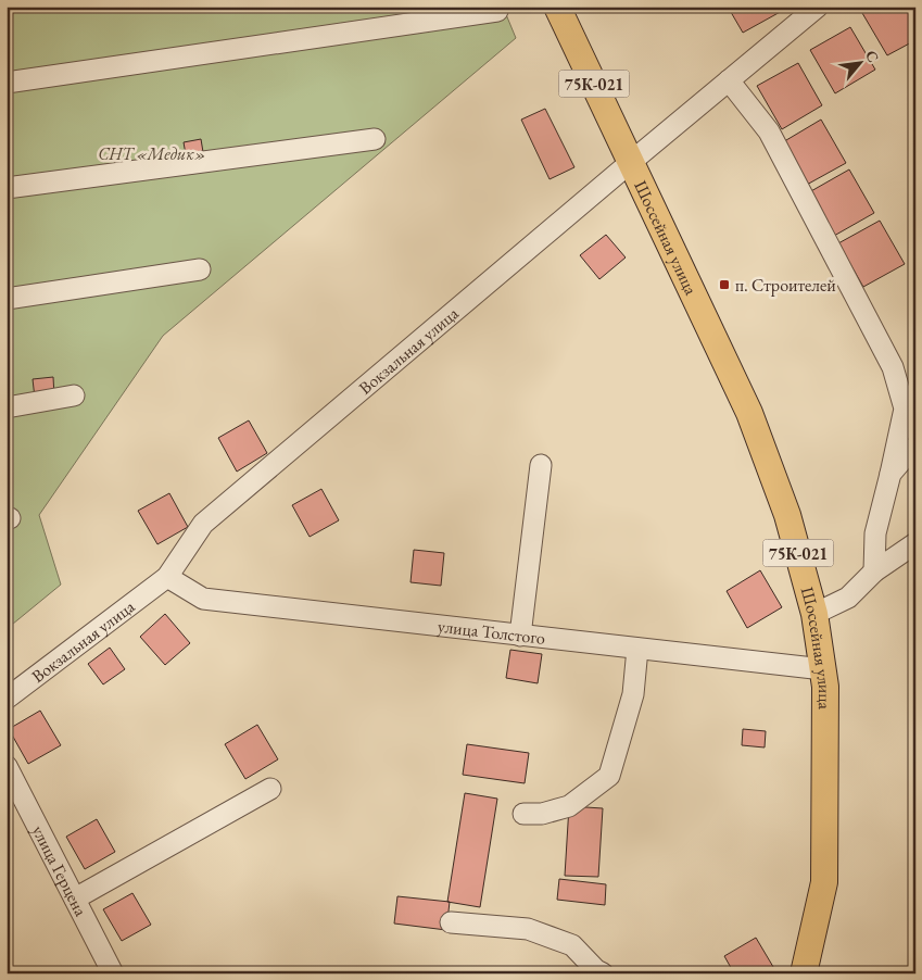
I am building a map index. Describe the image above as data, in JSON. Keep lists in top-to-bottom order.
{
  "streets": {
    "main road": ["75К-021", "Шоссейная улица"],
    "street": ["Вокзальная улица", "улица Толстого", "улица Герцена"]
  },
  "crossings": [
    ["75К-021", "Шоссейная улица"],
    ["75К-021", "Вокзальная улица"],
    ["Шоссейная улица", "Вокзальная улица"],
    ["Шоссейная улица", "улица Толстого"],
    ["Вокзальная улица", "улица Толстого"]
  ],
  "parks": ["СНТ «Медик»"],
  "places": {
    "transit": ["п. Строителей"]
  },
  "north": "top right"
}
